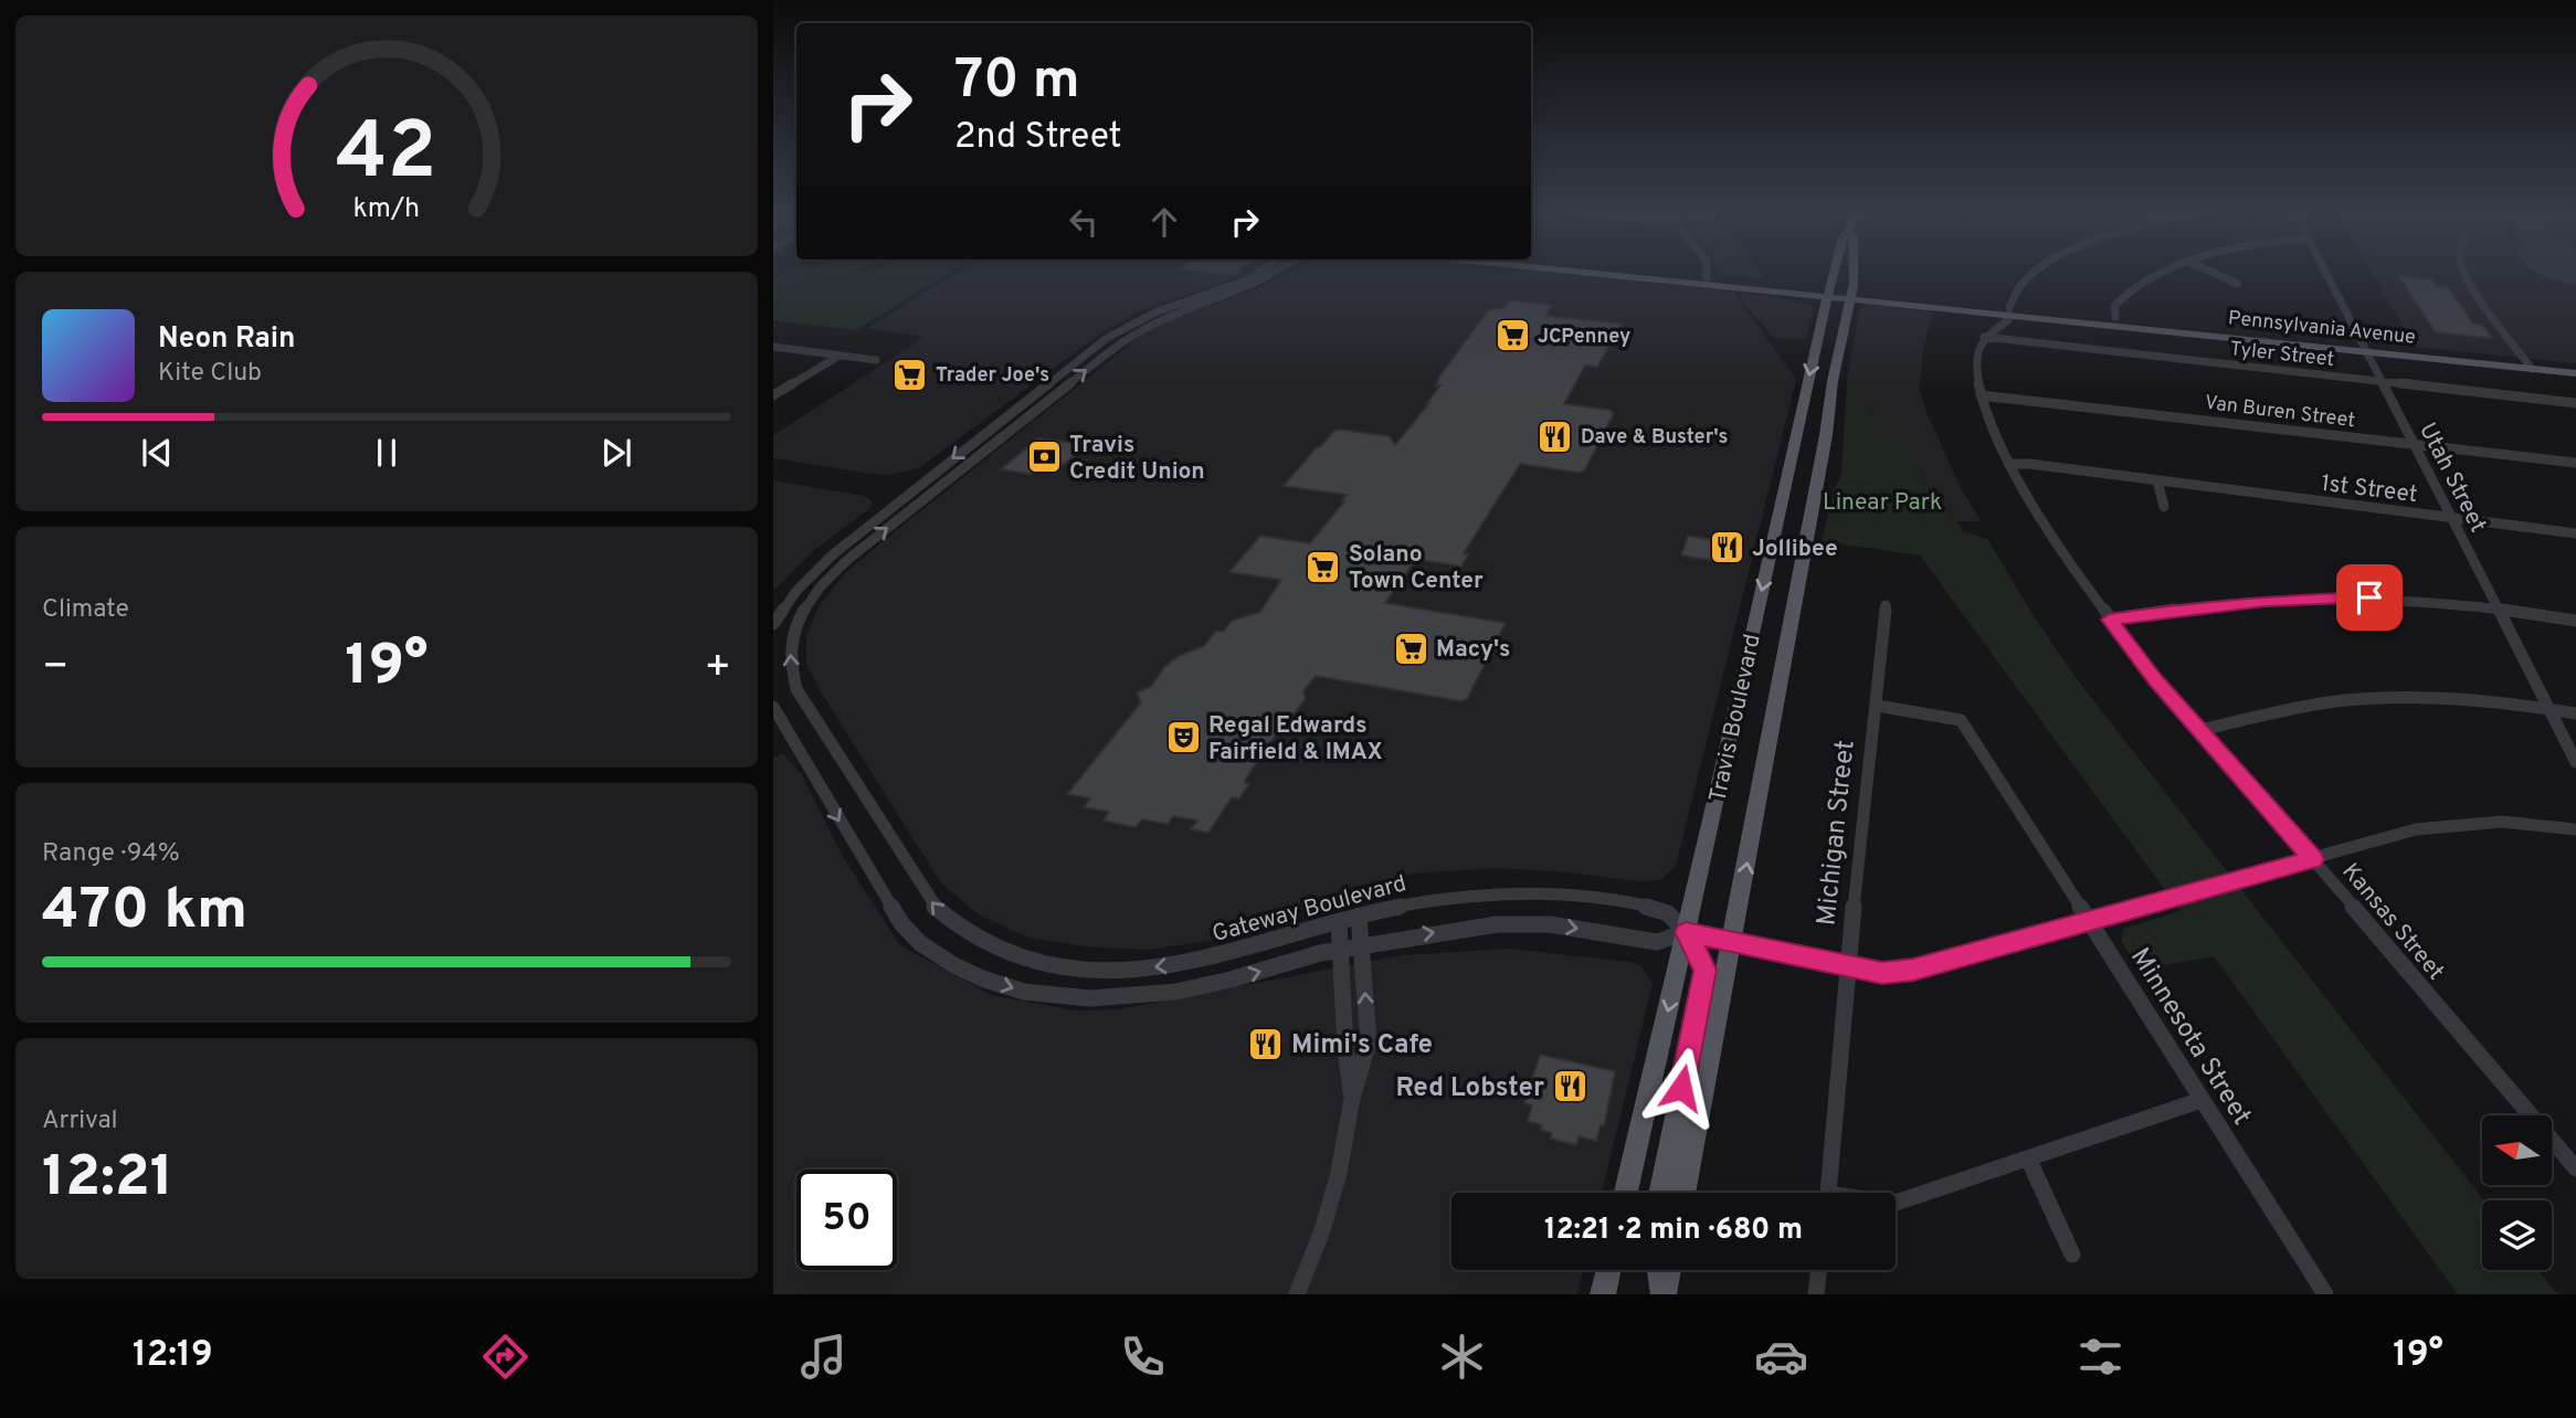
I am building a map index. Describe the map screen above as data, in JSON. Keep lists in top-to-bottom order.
{
  "streets": {
    "main road": ["Pennsylvania Avenue", "Travis Boulevard"],
    "street": [
      "Tyler Street",
      "Van Buren Street",
      "Utah Street",
      "1st Street",
      "Michigan Street",
      "Gateway Boulevard",
      "Kansas Street",
      "Minnesota Street"
    ]
  },
  "crossings": [
    ["Pennsylvania Avenue", "Utah Street"],
    ["Pennsylvania Avenue", "Travis Boulevard"],
    ["Tyler Street", "Utah Street"],
    ["Tyler Street", "Kansas Street"],
    ["Van Buren Street", "Utah Street"],
    ["Van Buren Street", "Kansas Street"],
    ["Utah Street", "1st Street"],
    ["1st Street", "Kansas Street"],
    ["Travis Boulevard", "Gateway Boulevard"],
    ["Michigan Street", "Minnesota Street"]
  ],
  "parks": ["Linear Park"],
  "places": {
    "supermarket": [
      "JCPenney",
      "Trader Joe's",
      "Solano Town Center",
      "Macy's"
    ],
    "restaurant": [
      "Dave & Buster's",
      "Jollibee",
      "Mimi's Cafe",
      "Red Lobster"
    ],
    "bank": ["Travis Credit Union"],
    "theatre": ["Regal Edwards Fairfield & IMAX"]
  },
  "north": "left",
  "page": {
    "turn": ["70 m", "2nd Street"],
    "song": ["Neon Rain", "Kite Club"],
    "tile": [
      "Climate",
      ["Range · 94%", "470 km"],
      ["Arrival", "12:21"]
    ],
    "heat": ["−", "19°", "+"],
    "limit": "50",
    "trip": "12:21 · 2 min · 680 m",
    "tabs": ["12:19", "19°"],
    "gauge": ["42", "km/h"]
  }
}
